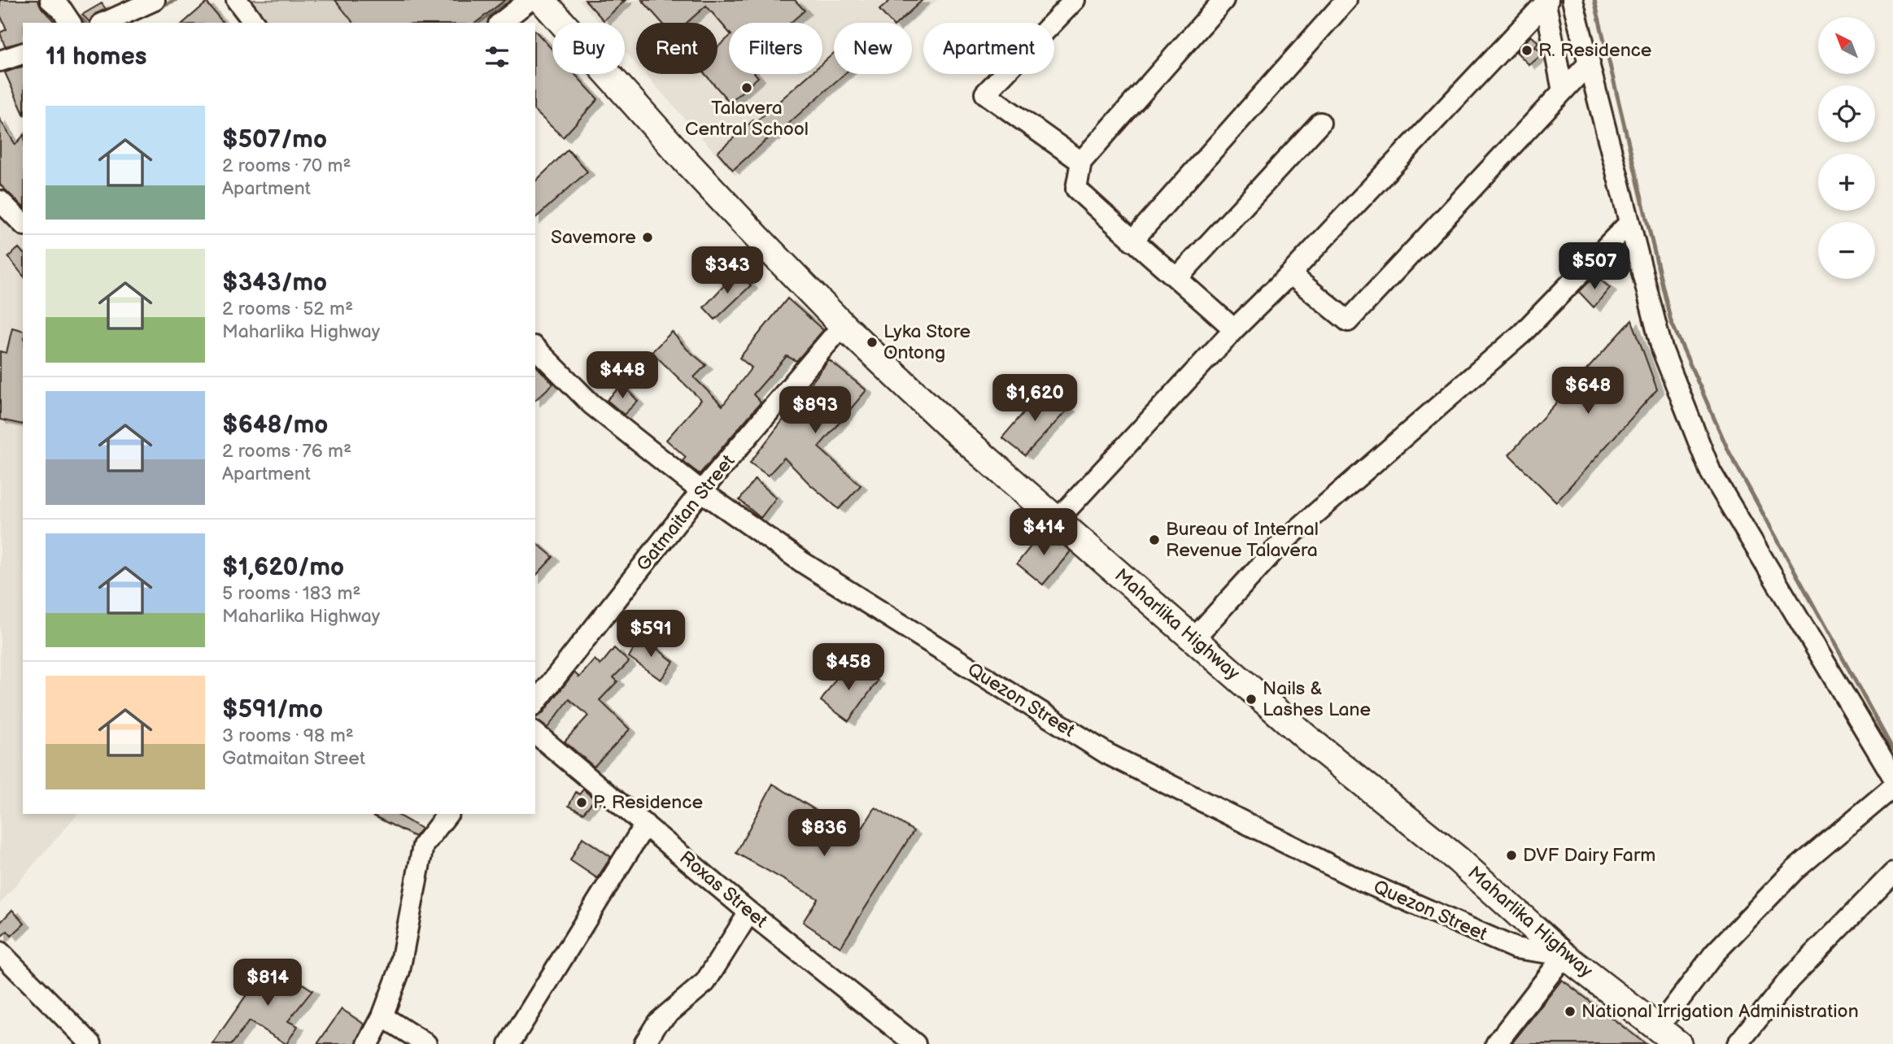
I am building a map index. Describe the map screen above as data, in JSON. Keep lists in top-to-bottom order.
{
  "streets": {
    "main road": ["Maharlika Highway"],
    "street": ["Gatmaitan Street", "Quezon Street", "Roxas Street"]
  },
  "crossings": [
    ["Gatmaitan Street", "Maharlika Highway"],
    ["Gatmaitan Street", "Quezon Street"],
    ["Maharlika Highway", "Quezon Street"]
  ],
  "places": [
    "R. Residence",
    "Talavera Central School",
    "Savemore",
    "Lyka Store Ontong",
    "Bureau of Internal Revenue Talavera",
    "Nails & Lashes Lane",
    "P. Residence",
    "DVF Dairy Farm",
    "National Irrigation Administration"
  ],
  "north": "top left",
  "page": {
    "map_buttons": ["+", "−"],
    "chip": [
      "Buy",
      "Rent",
      "Filters",
      "New",
      "Apartment"
    ],
    "heading": "11 homes",
    "list": [
      {
        "name": "$507/mo",
        "note": "2 rooms · 70 m² · Apartment"
      },
      {
        "name": "$343/mo",
        "note": "2 rooms · 52 m² · Maharlika Highway"
      },
      {
        "name": "$648/mo",
        "note": "2 rooms · 76 m² · Apartment"
      },
      {
        "name": "$1,620/mo",
        "note": "5 rooms · 183 m² · Maharlika Highway"
      },
      {
        "name": "$591/mo",
        "note": "3 rooms · 98 m² · Gatmaitan Street"
      }
    ],
    "price": [
      "$507",
      "$343",
      "$448",
      "$648",
      "$1,620",
      "$893",
      "$414",
      "$591",
      "$458",
      "$836",
      "$814"
    ]
  }
}
